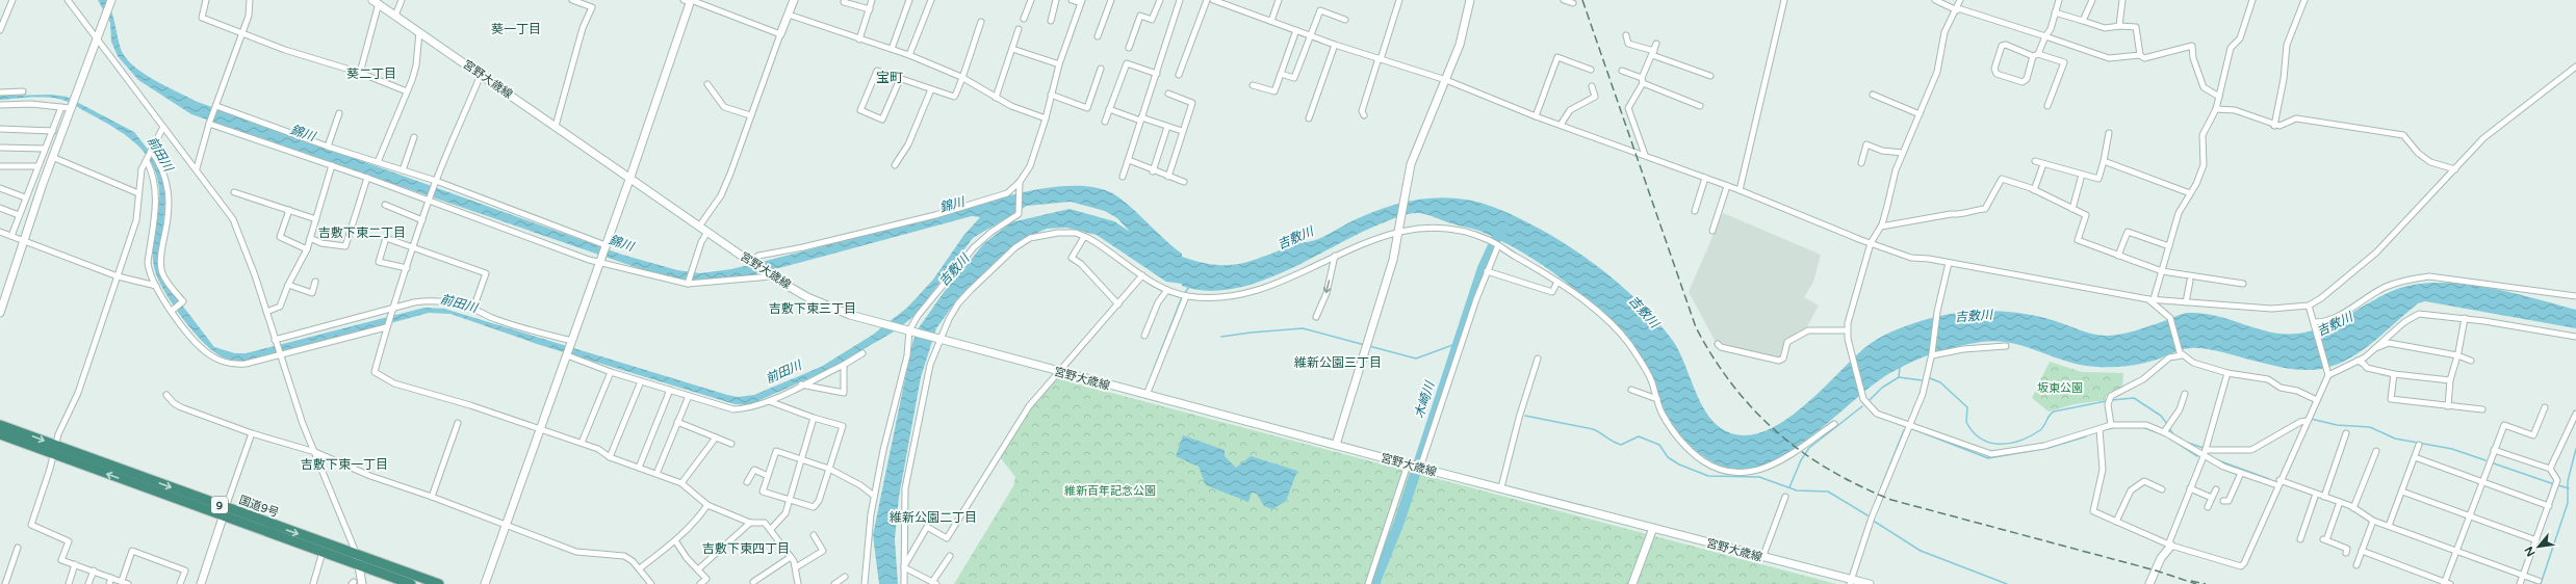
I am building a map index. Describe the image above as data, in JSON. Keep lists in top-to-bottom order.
{
  "streets": {
    "highway": ["9", "国道9号"],
    "street": ["宮野大歳線"]
  },
  "districts": [
    "葵一丁目",
    "葵二丁目",
    "宝町",
    "吉敷下東二丁目",
    "吉敷下東三丁目",
    "維新公園三丁目",
    "吉敷下東一丁目",
    "維新公園二丁目",
    "吉敷下東四丁目"
  ],
  "water": [
    "錦川",
    "前田川",
    "吉敷川",
    "木崎川"
  ],
  "parks": ["坂東公園", "維新百年記念公園"],
  "north": "bottom left"
}
